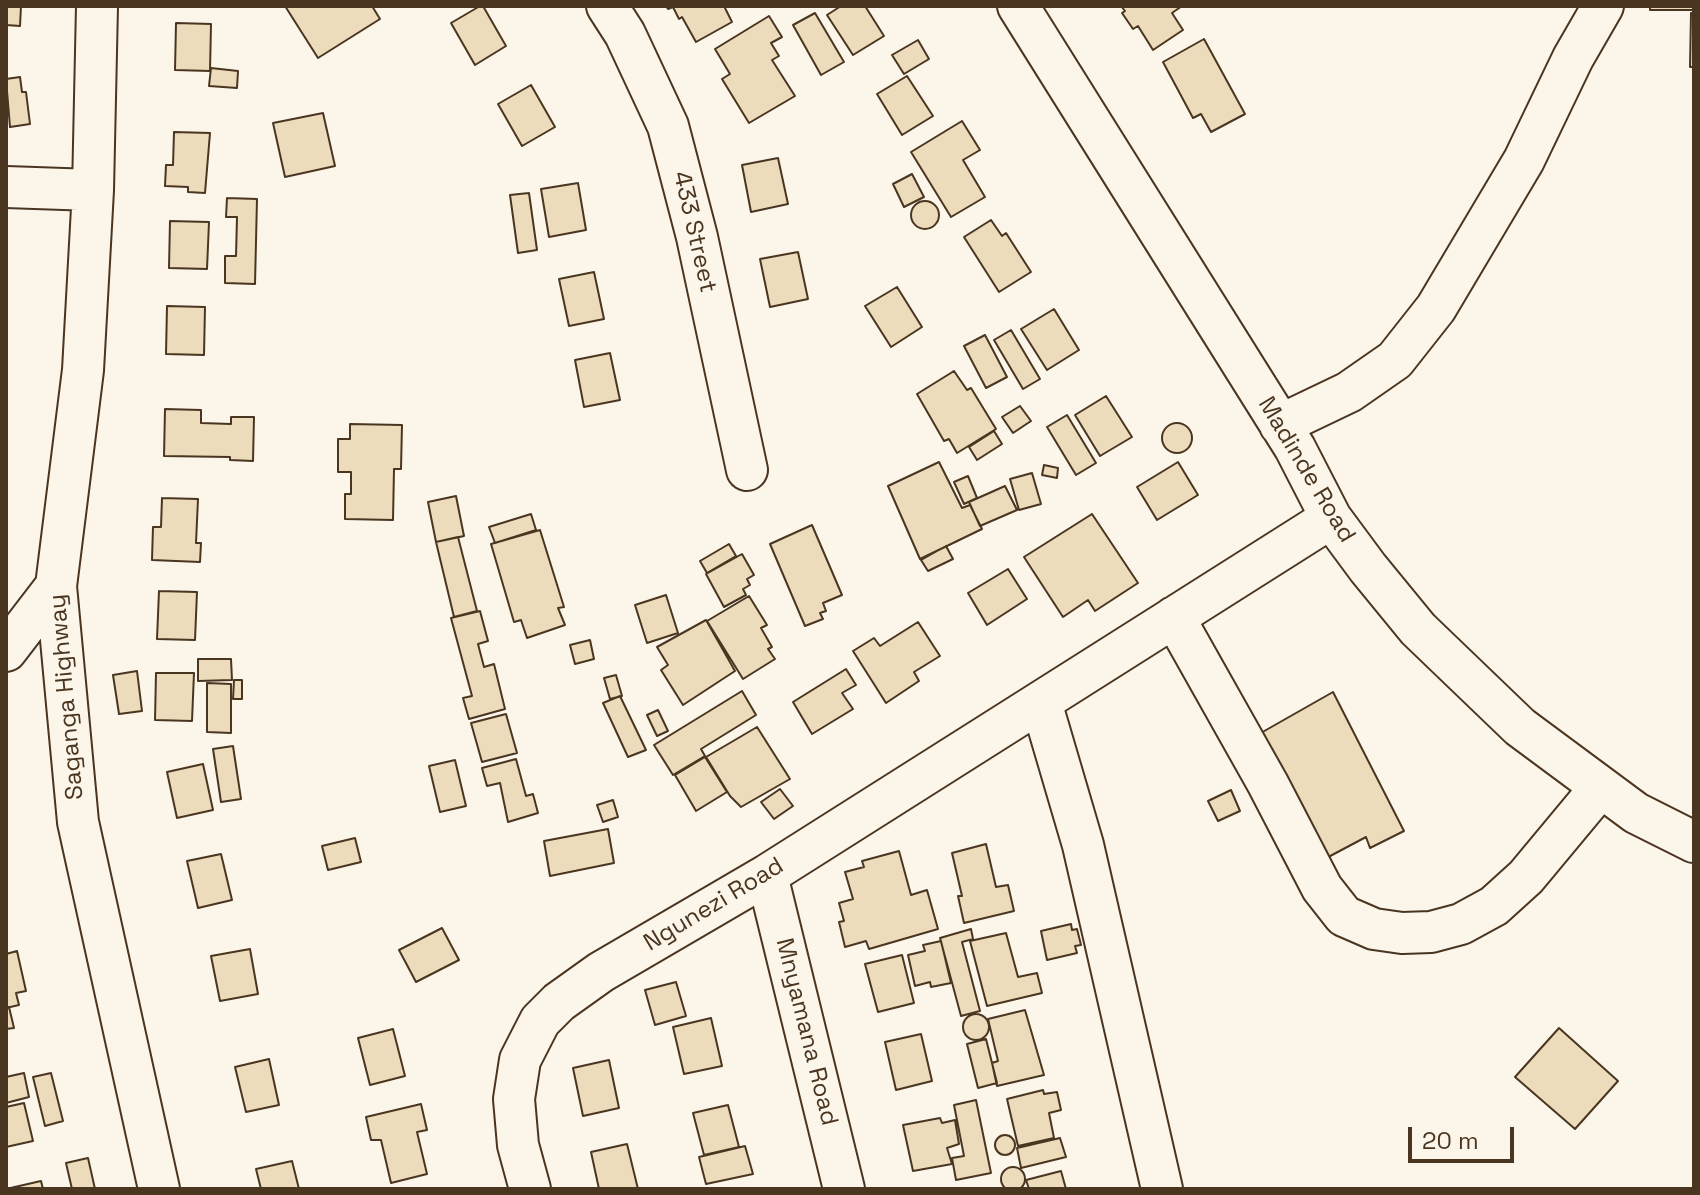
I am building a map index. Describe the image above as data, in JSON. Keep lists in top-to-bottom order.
{
  "streets": {
    "street": [
      "433 Street",
      "Madinde Road",
      "Saganga Highway",
      "Ngunezi Road",
      "Mnyamana Road"
    ]
  },
  "crossings": [
    ["Madinde Road", "Ngunezi Road"],
    ["Ngunezi Road", "Mnyamana Road"]
  ],
  "scale_bar": "20 m"
}
